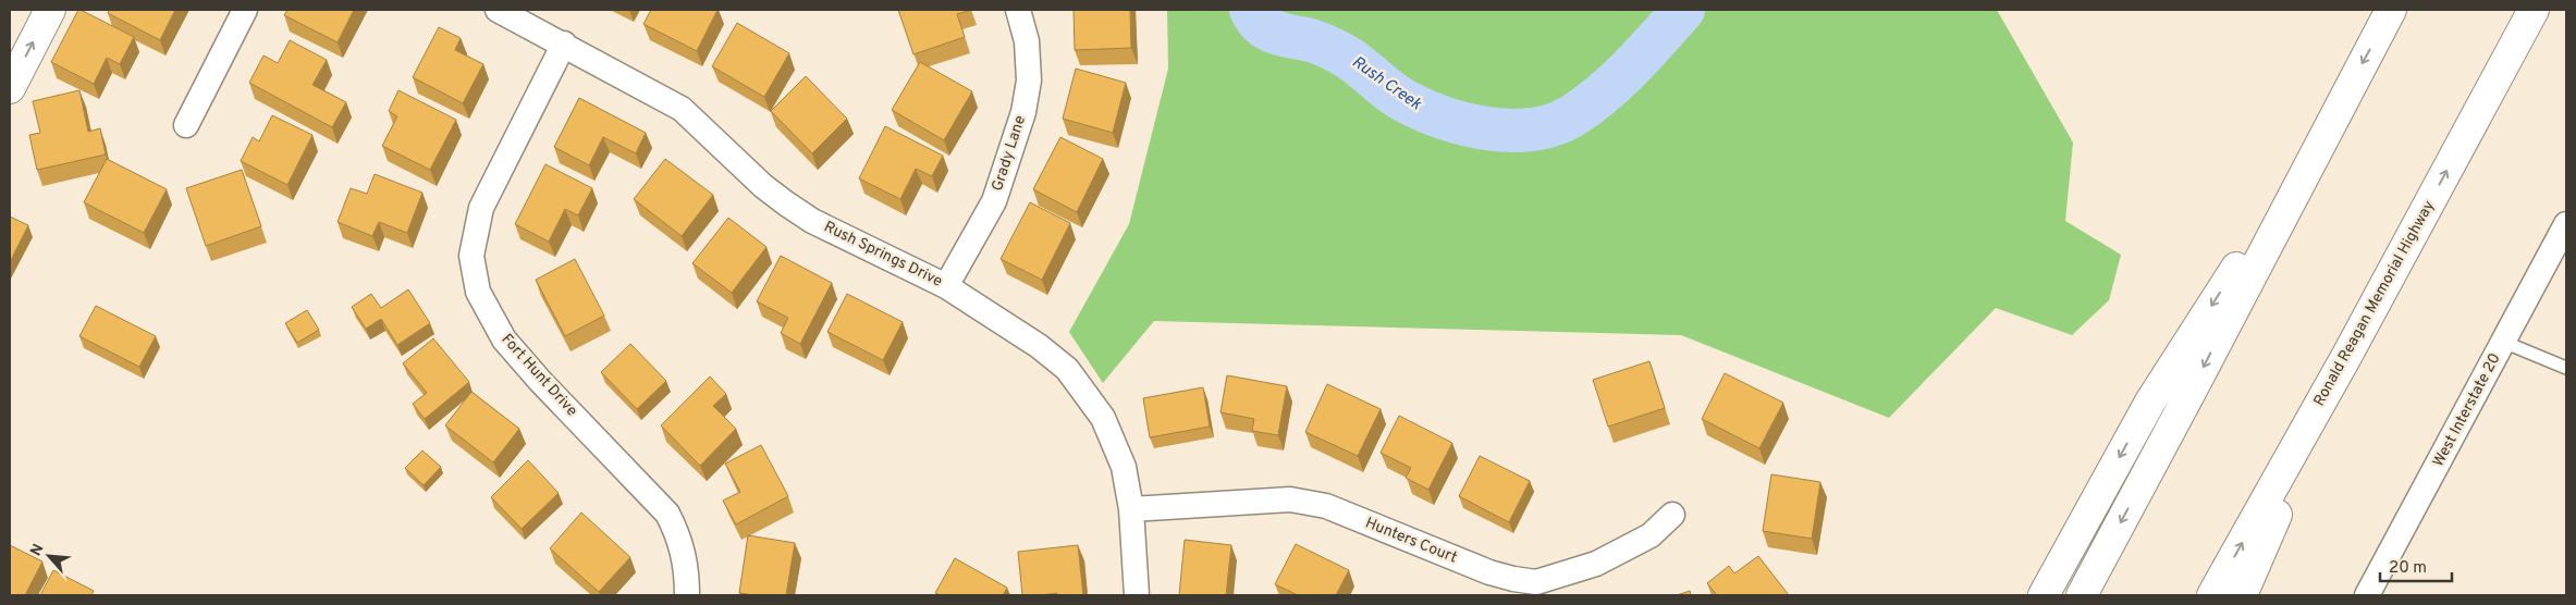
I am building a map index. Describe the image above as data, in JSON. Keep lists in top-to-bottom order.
{
  "streets": {
    "main road": ["Ronald Reagan Memorial Highway"],
    "street": [
      "Grady Lane",
      "Rush Springs Drive",
      "Fort Hunt Drive",
      "West Interstate 20",
      "Hunters Court"
    ]
  },
  "crossings": [
    ["Grady Lane", "Rush Springs Drive"],
    ["Rush Springs Drive", "Fort Hunt Drive"],
    ["Rush Springs Drive", "Hunters Court"]
  ],
  "water": ["Rush Creek"],
  "scale_bar": "20 m",
  "north": "top left"
}
